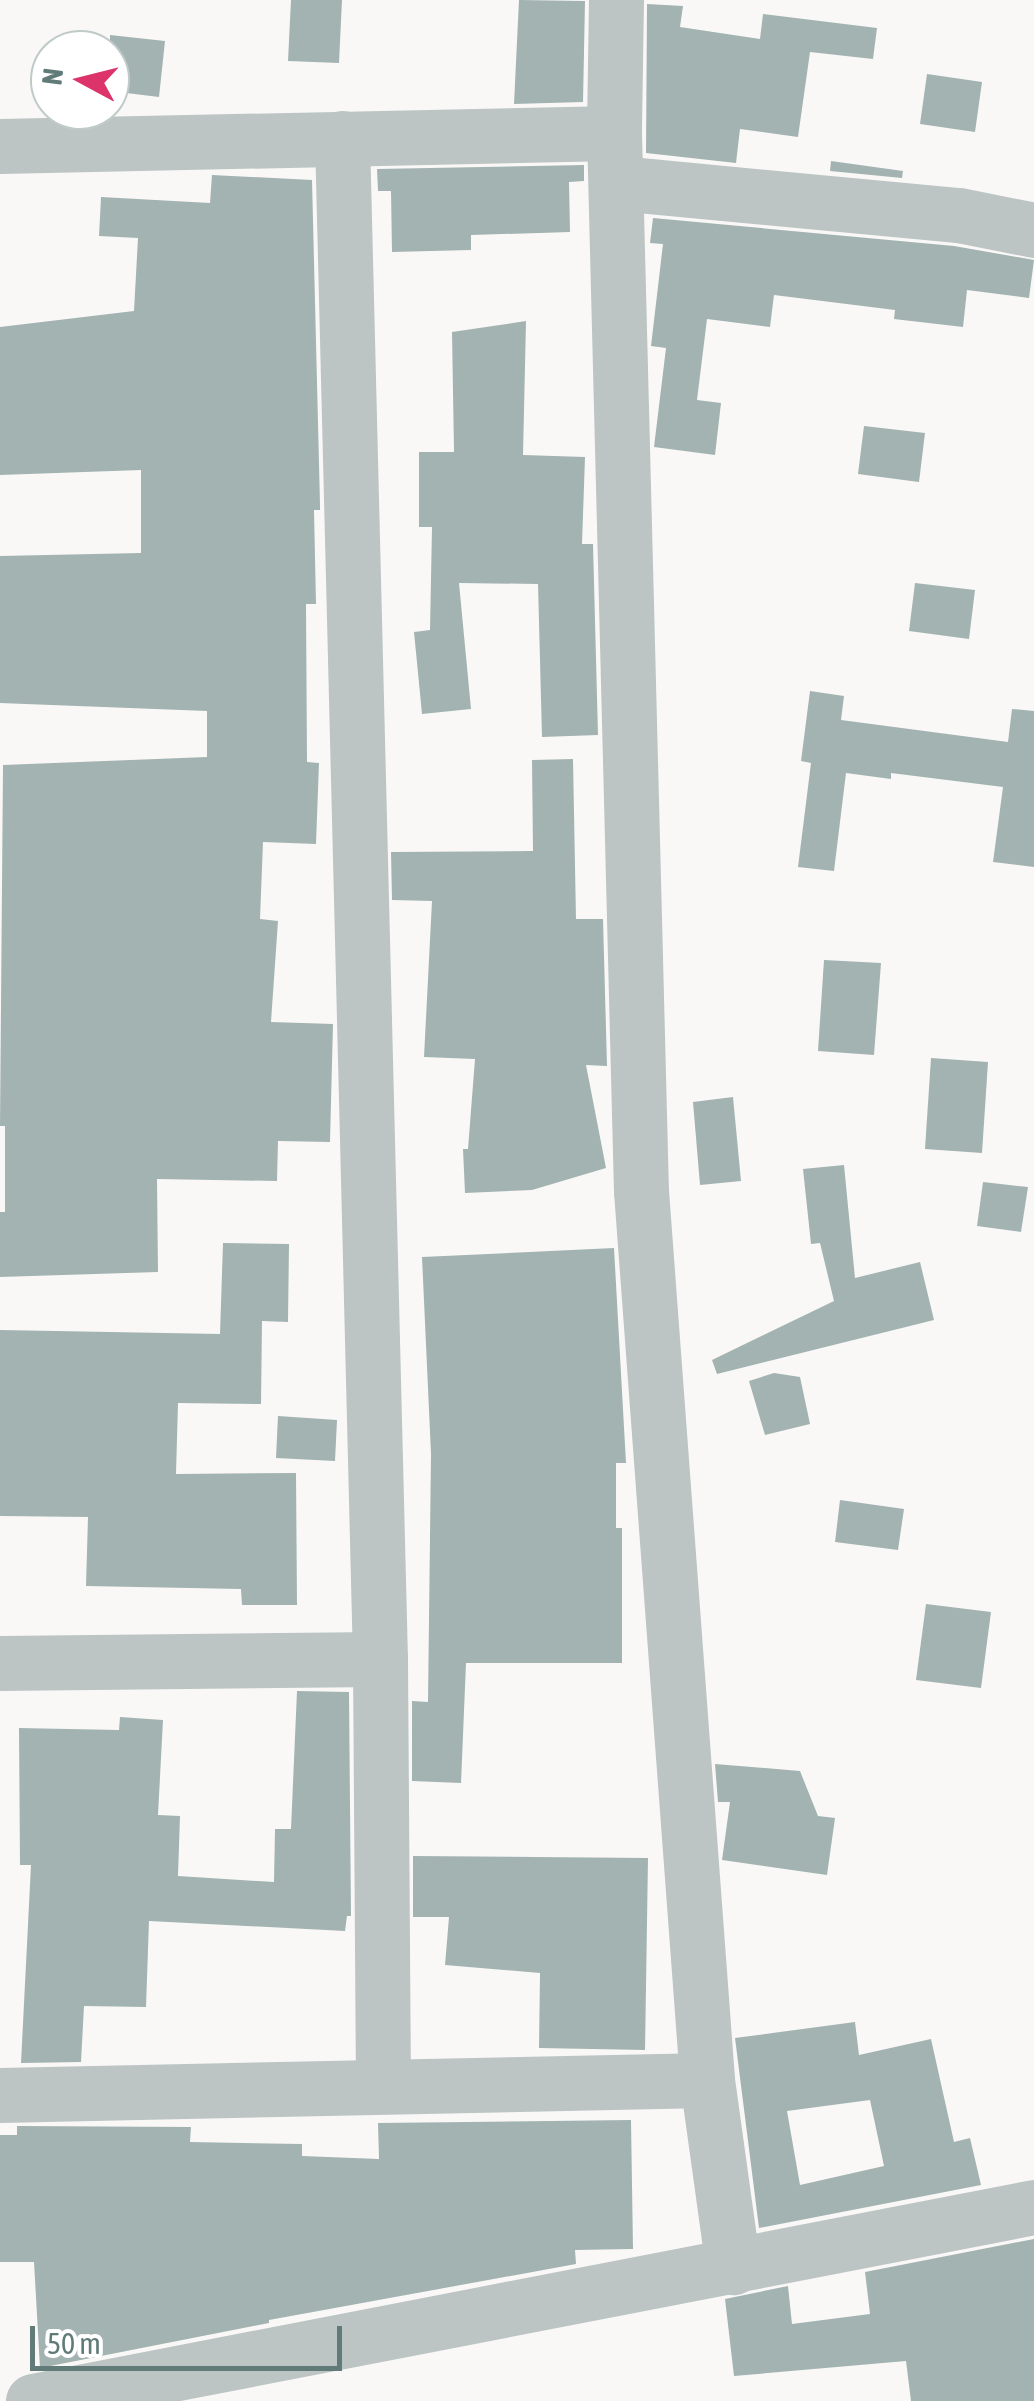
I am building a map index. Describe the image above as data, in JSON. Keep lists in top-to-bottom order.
{
  "scale_bar": "50 m",
  "north": "left"
}
